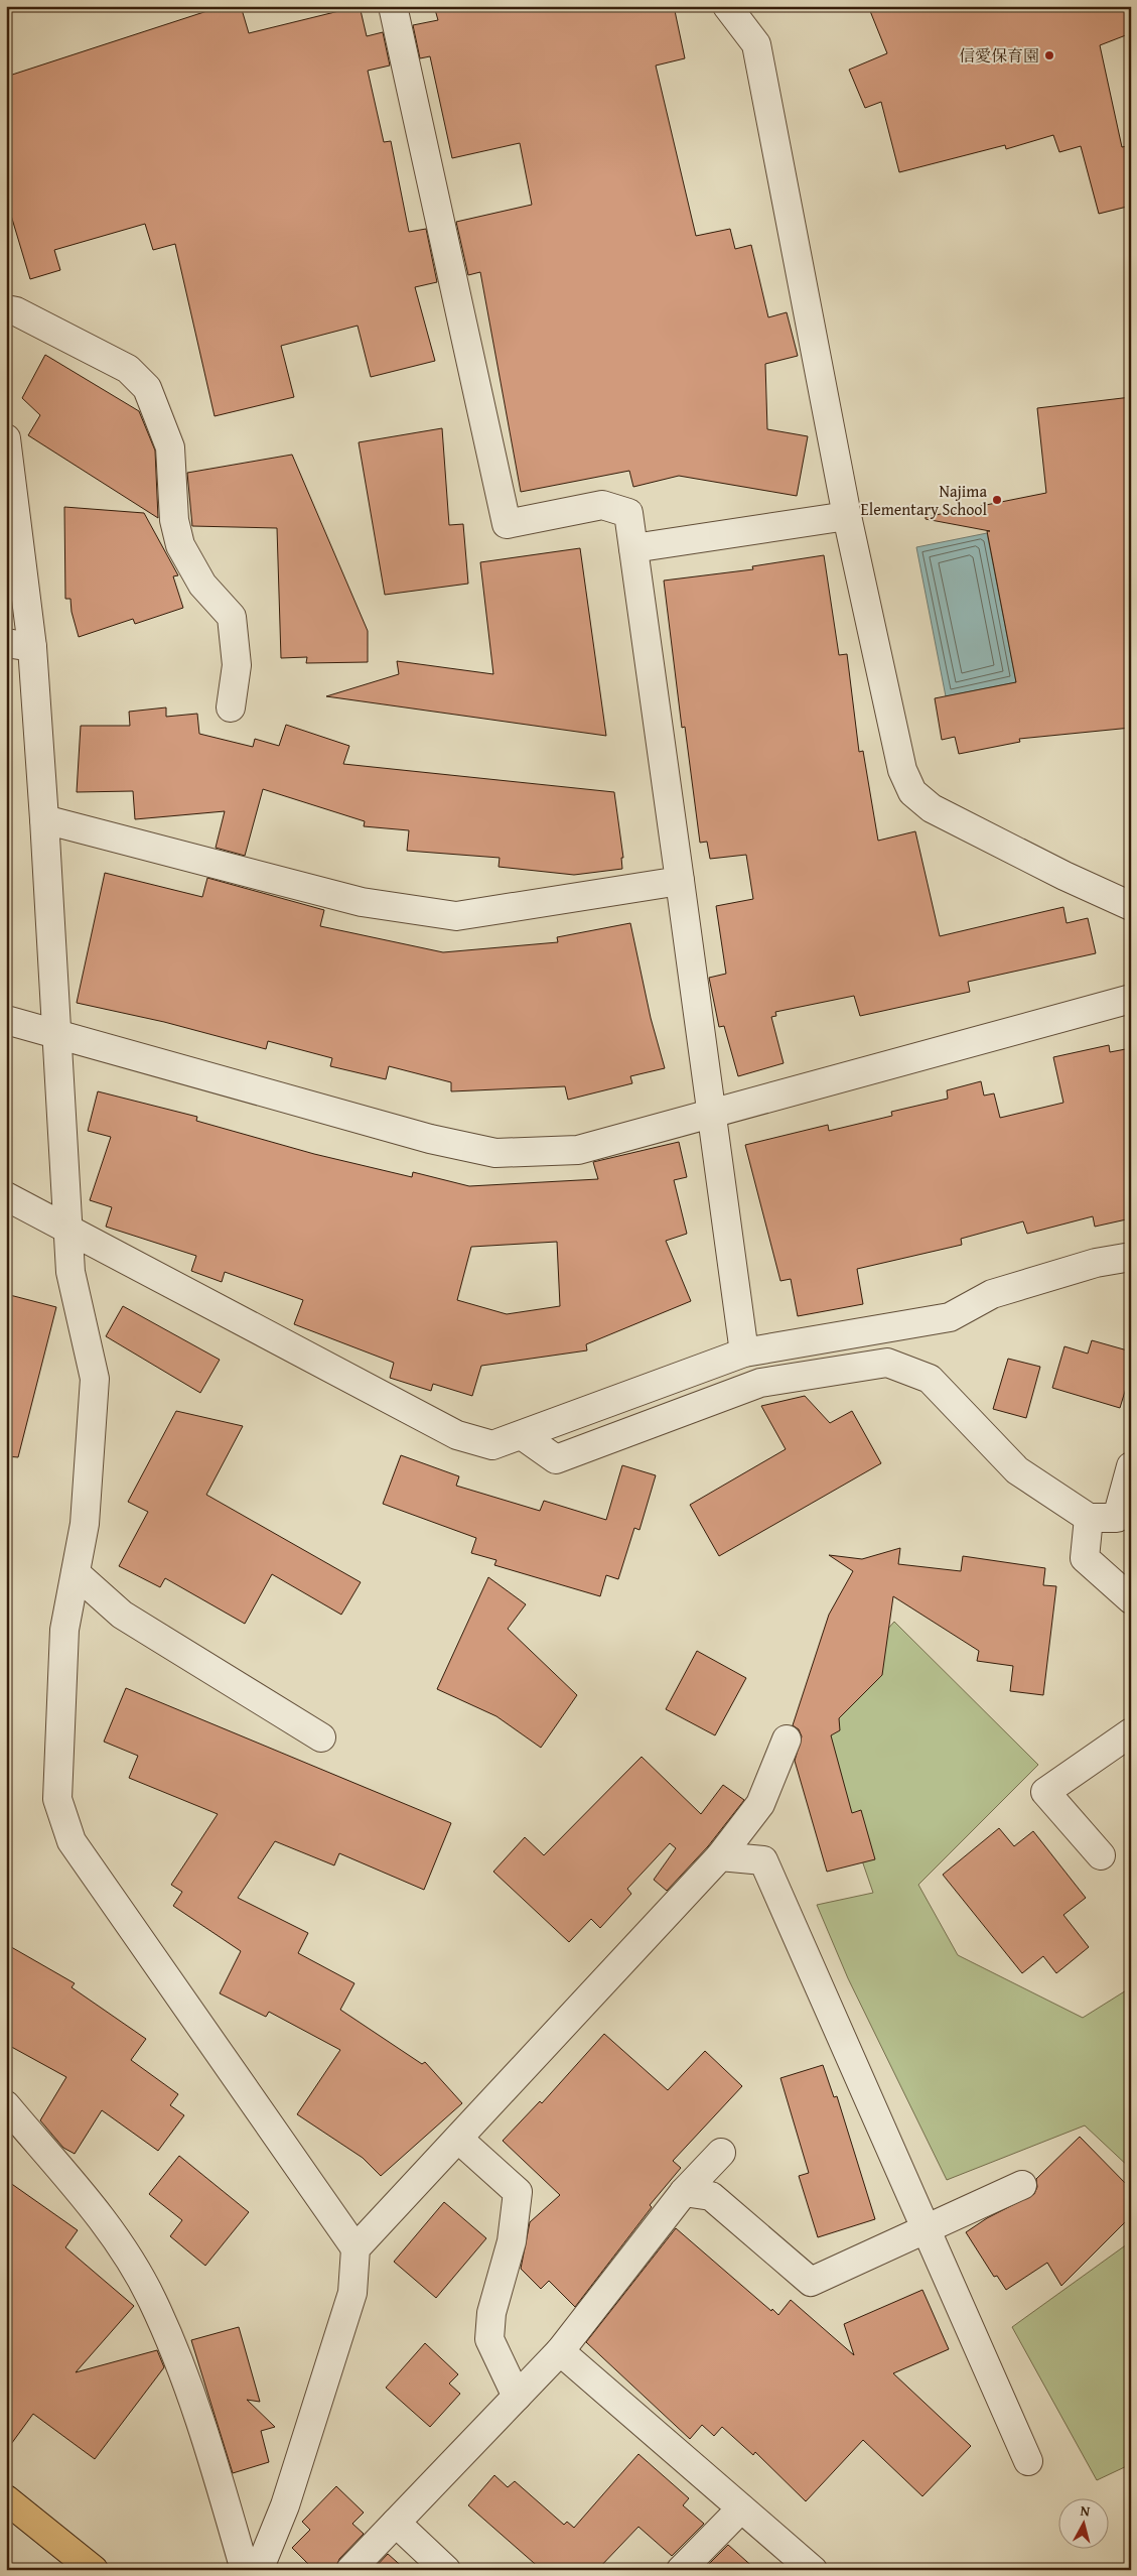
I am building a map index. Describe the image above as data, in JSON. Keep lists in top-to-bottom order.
{
  "places": ["信愛保育園", "Najima Elementary School"],
  "north": "top"
}
